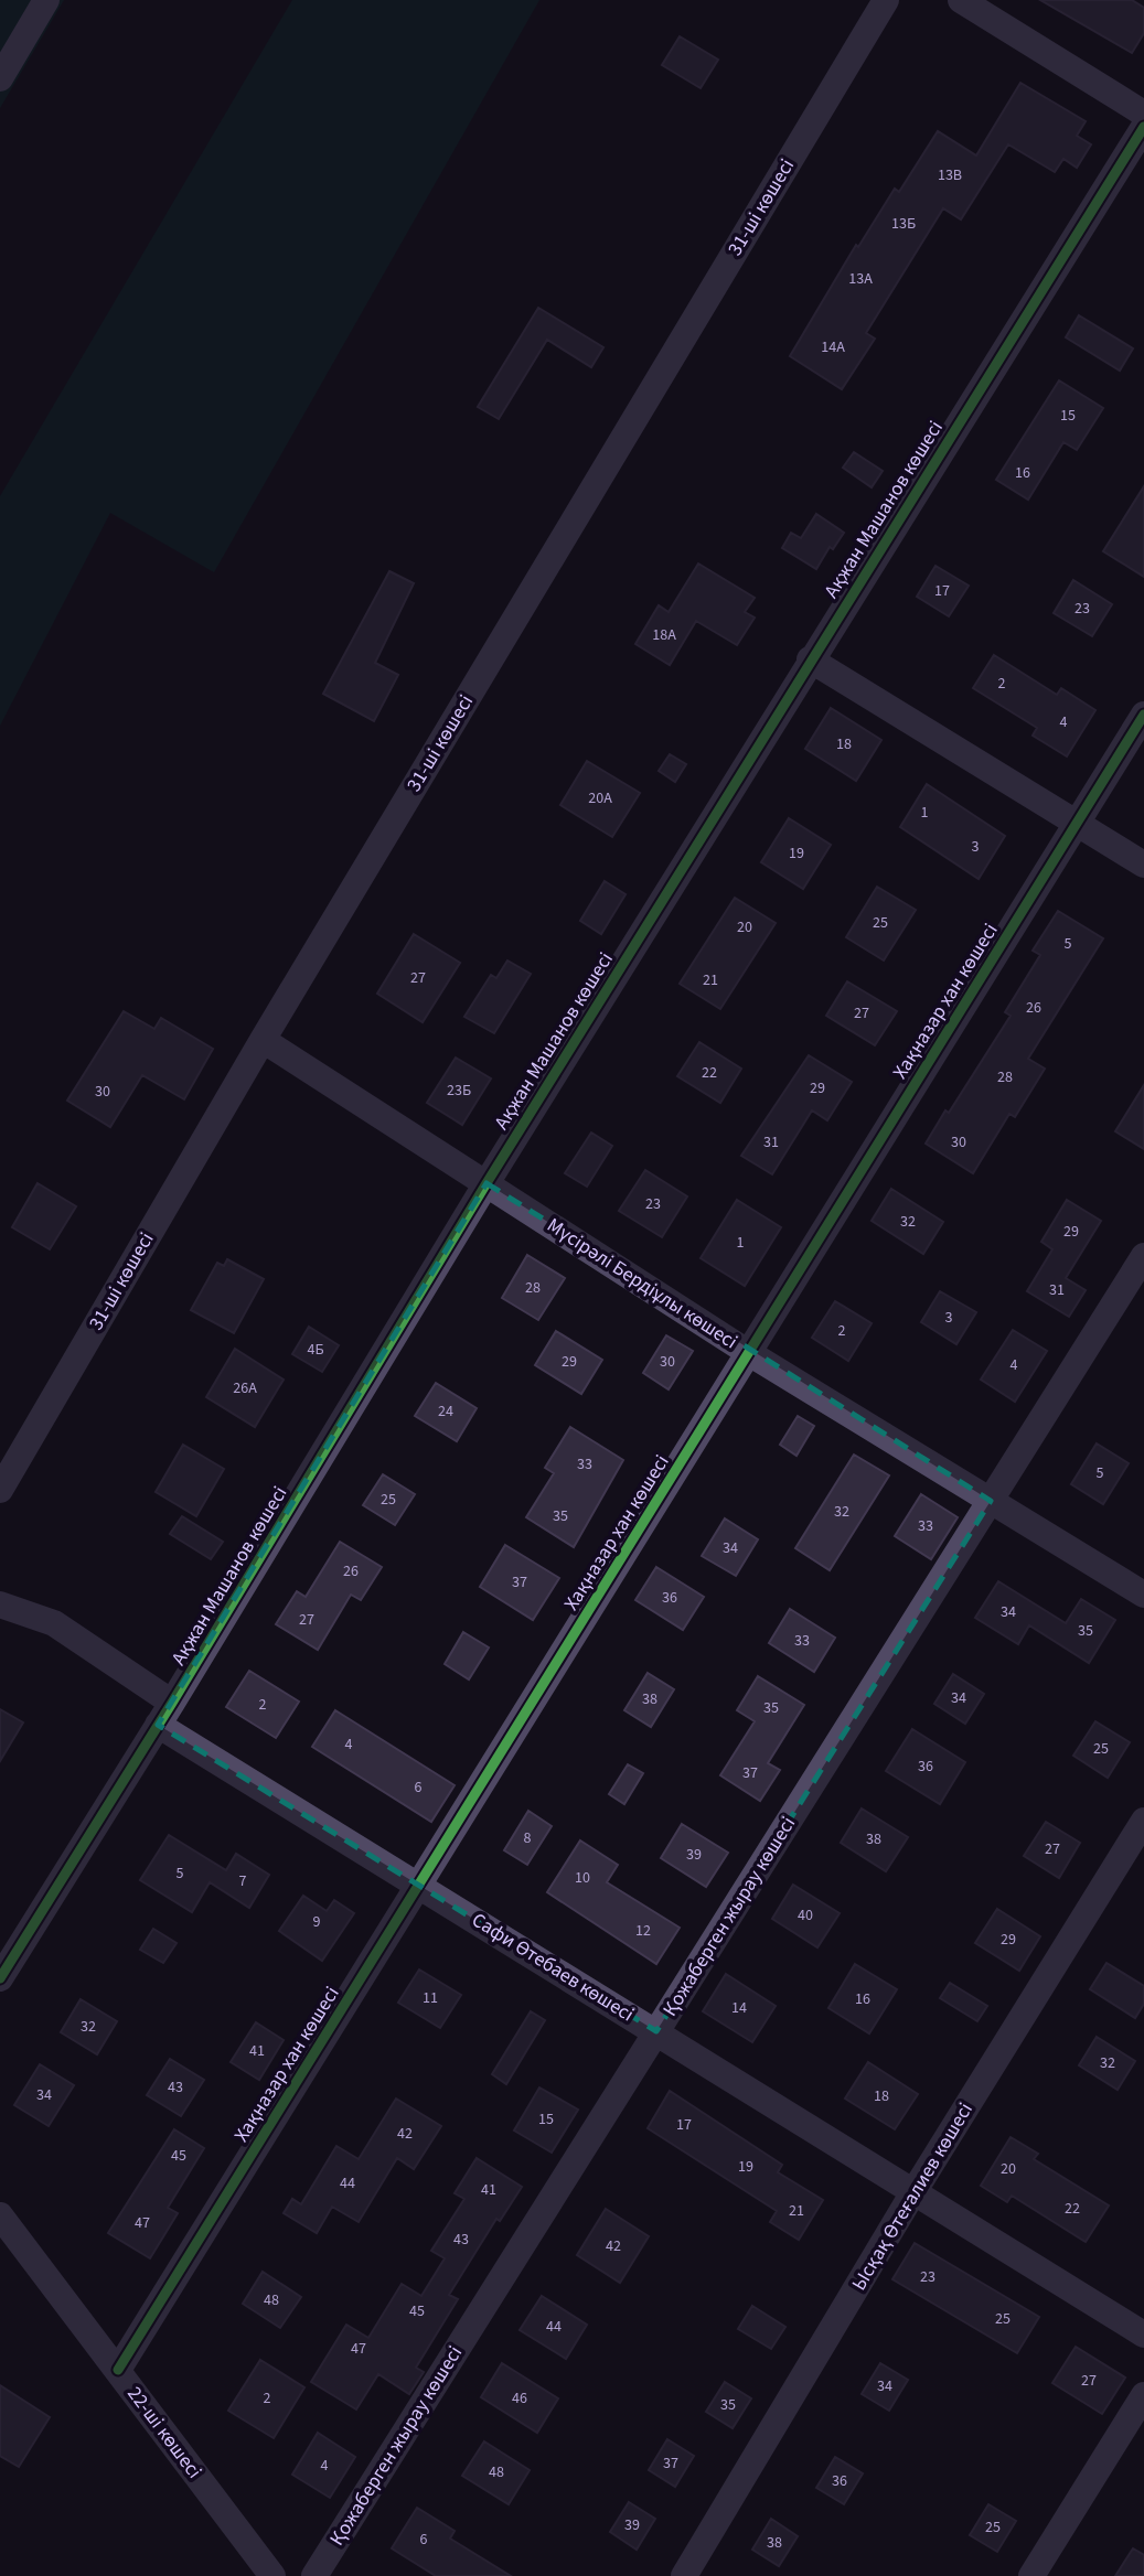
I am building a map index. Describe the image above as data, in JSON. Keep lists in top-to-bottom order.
{
  "streets": {
    "street": [
      "31-ші көшесі",
      "Ақжан Машанов көшесі",
      "Хақназар хан көшесі",
      "Мүсірәлі Бердіұлы көшесі",
      "Қожаберген жырау көшесі",
      "Сафи Өтебаев көшесі",
      "Ысқақ Өтеғалиев көшесі",
      "22-ші көшесі"
    ]
  },
  "crossings": [
    ["31-ші көшесі", "Мүсірәлі Бердіұлы көшесі"],
    ["Ақжан Машанов көшесі", "Мүсірәлі Бердіұлы көшесі"],
    ["Ақжан Машанов көшесі", "Сафи Өтебаев көшесі"],
    ["Хақназар хан көшесі", "Мүсірәлі Бердіұлы көшесі"],
    ["Хақназар хан көшесі", "Сафи Өтебаев көшесі"],
    ["Хақназар хан көшесі", "22-ші көшесі"],
    ["Мүсірәлі Бердіұлы көшесі", "Қожаберген жырау көшесі"],
    ["Қожаберген жырау көшесі", "Сафи Өтебаев көшесі"],
    ["Сафи Өтебаев көшесі", "Ысқақ Өтеғалиев көшесі"]
  ],
  "house_numbers": [
    "13В",
    "13Б",
    "13А",
    "14А",
    "15",
    "16",
    "17",
    "23",
    "18А",
    "2",
    "4",
    "18",
    "20А",
    "1",
    "3",
    "19",
    "25",
    "20",
    "5",
    "27",
    "21",
    "26",
    "27",
    "22",
    "28",
    "29",
    "23Б",
    "30",
    "31",
    "30",
    "23",
    "32",
    "29",
    "1",
    "28",
    "31",
    "3",
    "2",
    "4Б",
    "29",
    "30",
    "4",
    "26А",
    "24",
    "33",
    "5",
    "25",
    "32",
    "35",
    "33",
    "34",
    "26",
    "37",
    "36",
    "34",
    "27",
    "35",
    "33",
    "34",
    "38",
    "2",
    "35",
    "4",
    "25",
    "36",
    "37",
    "6",
    "8",
    "38",
    "27",
    "39",
    "5",
    "10",
    "7",
    "40",
    "9",
    "12",
    "29",
    "11",
    "16",
    "14",
    "32",
    "41",
    "32",
    "43",
    "34",
    "18",
    "15",
    "17",
    "42",
    "45",
    "19",
    "20",
    "44",
    "41",
    "22",
    "21",
    "47",
    "43",
    "42",
    "23",
    "48",
    "45",
    "25",
    "44",
    "47",
    "27",
    "34",
    "2",
    "46",
    "35",
    "37",
    "4",
    "48",
    "36",
    "39",
    "25",
    "6",
    "38"
  ]
}
